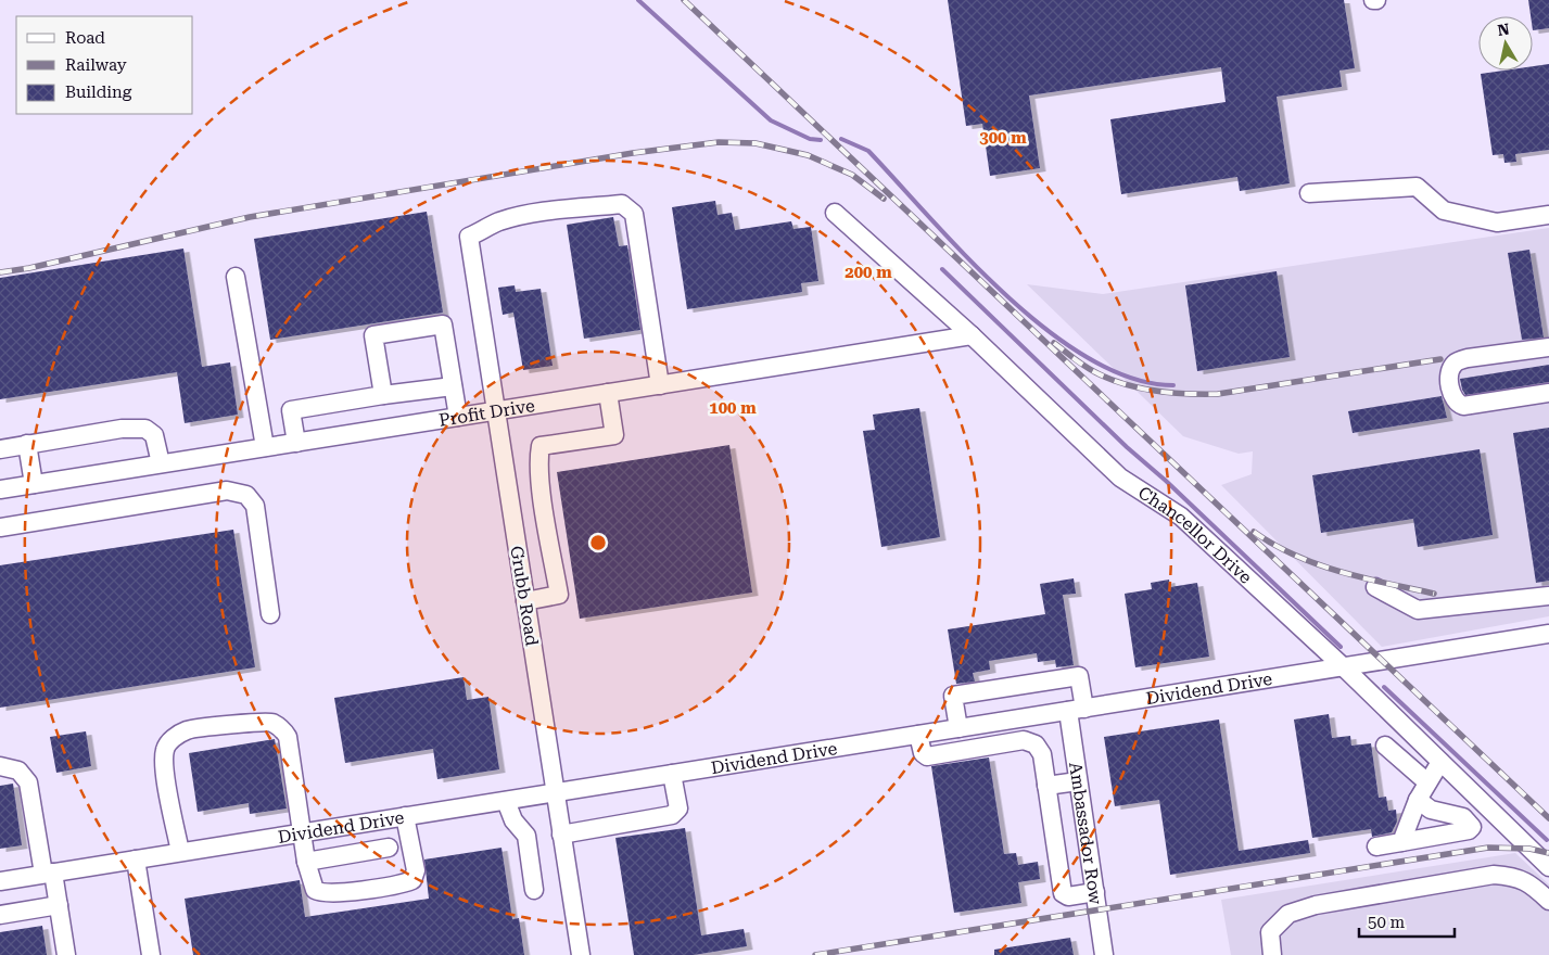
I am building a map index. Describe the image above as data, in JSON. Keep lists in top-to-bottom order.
{
  "streets": {
    "street": [
      "Profit Drive",
      "Chancellor Drive",
      "Grubb Road",
      "Dividend Drive",
      "Ambassador Row"
    ]
  },
  "crossings": [
    ["Profit Drive", "Chancellor Drive"],
    ["Profit Drive", "Grubb Road"],
    ["Chancellor Drive", "Dividend Drive"],
    ["Grubb Road", "Dividend Drive"],
    ["Dividend Drive", "Ambassador Row"]
  ],
  "legend": ["Road", "Railway", "Building"],
  "scale_bar": "50 m",
  "north": "top",
  "rings": ["300 m", "200 m", "100 m"]
}
